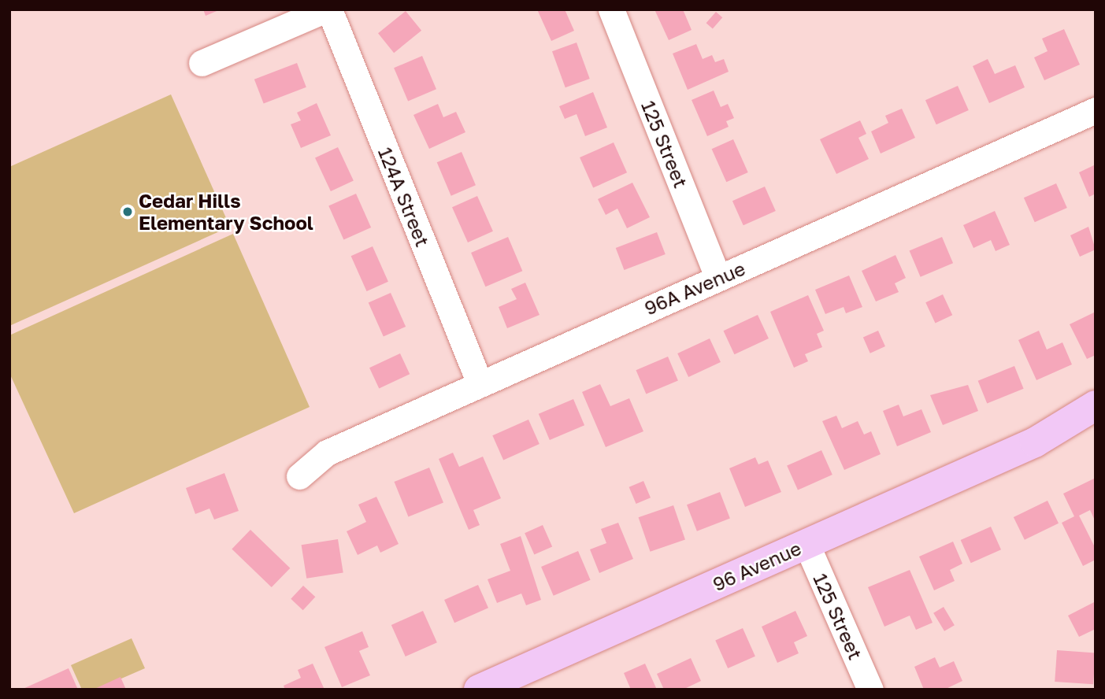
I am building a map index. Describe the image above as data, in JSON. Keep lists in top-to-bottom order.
{
  "streets": {
    "main road": ["96 Avenue"],
    "street": ["125 Street", "124A Street", "96A Avenue"]
  },
  "crossings": [
    ["125 Street", "96A Avenue"],
    ["125 Street", "96 Avenue"],
    ["124A Street", "96A Avenue"]
  ],
  "places": ["Cedar Hills Elementary School"]
}
